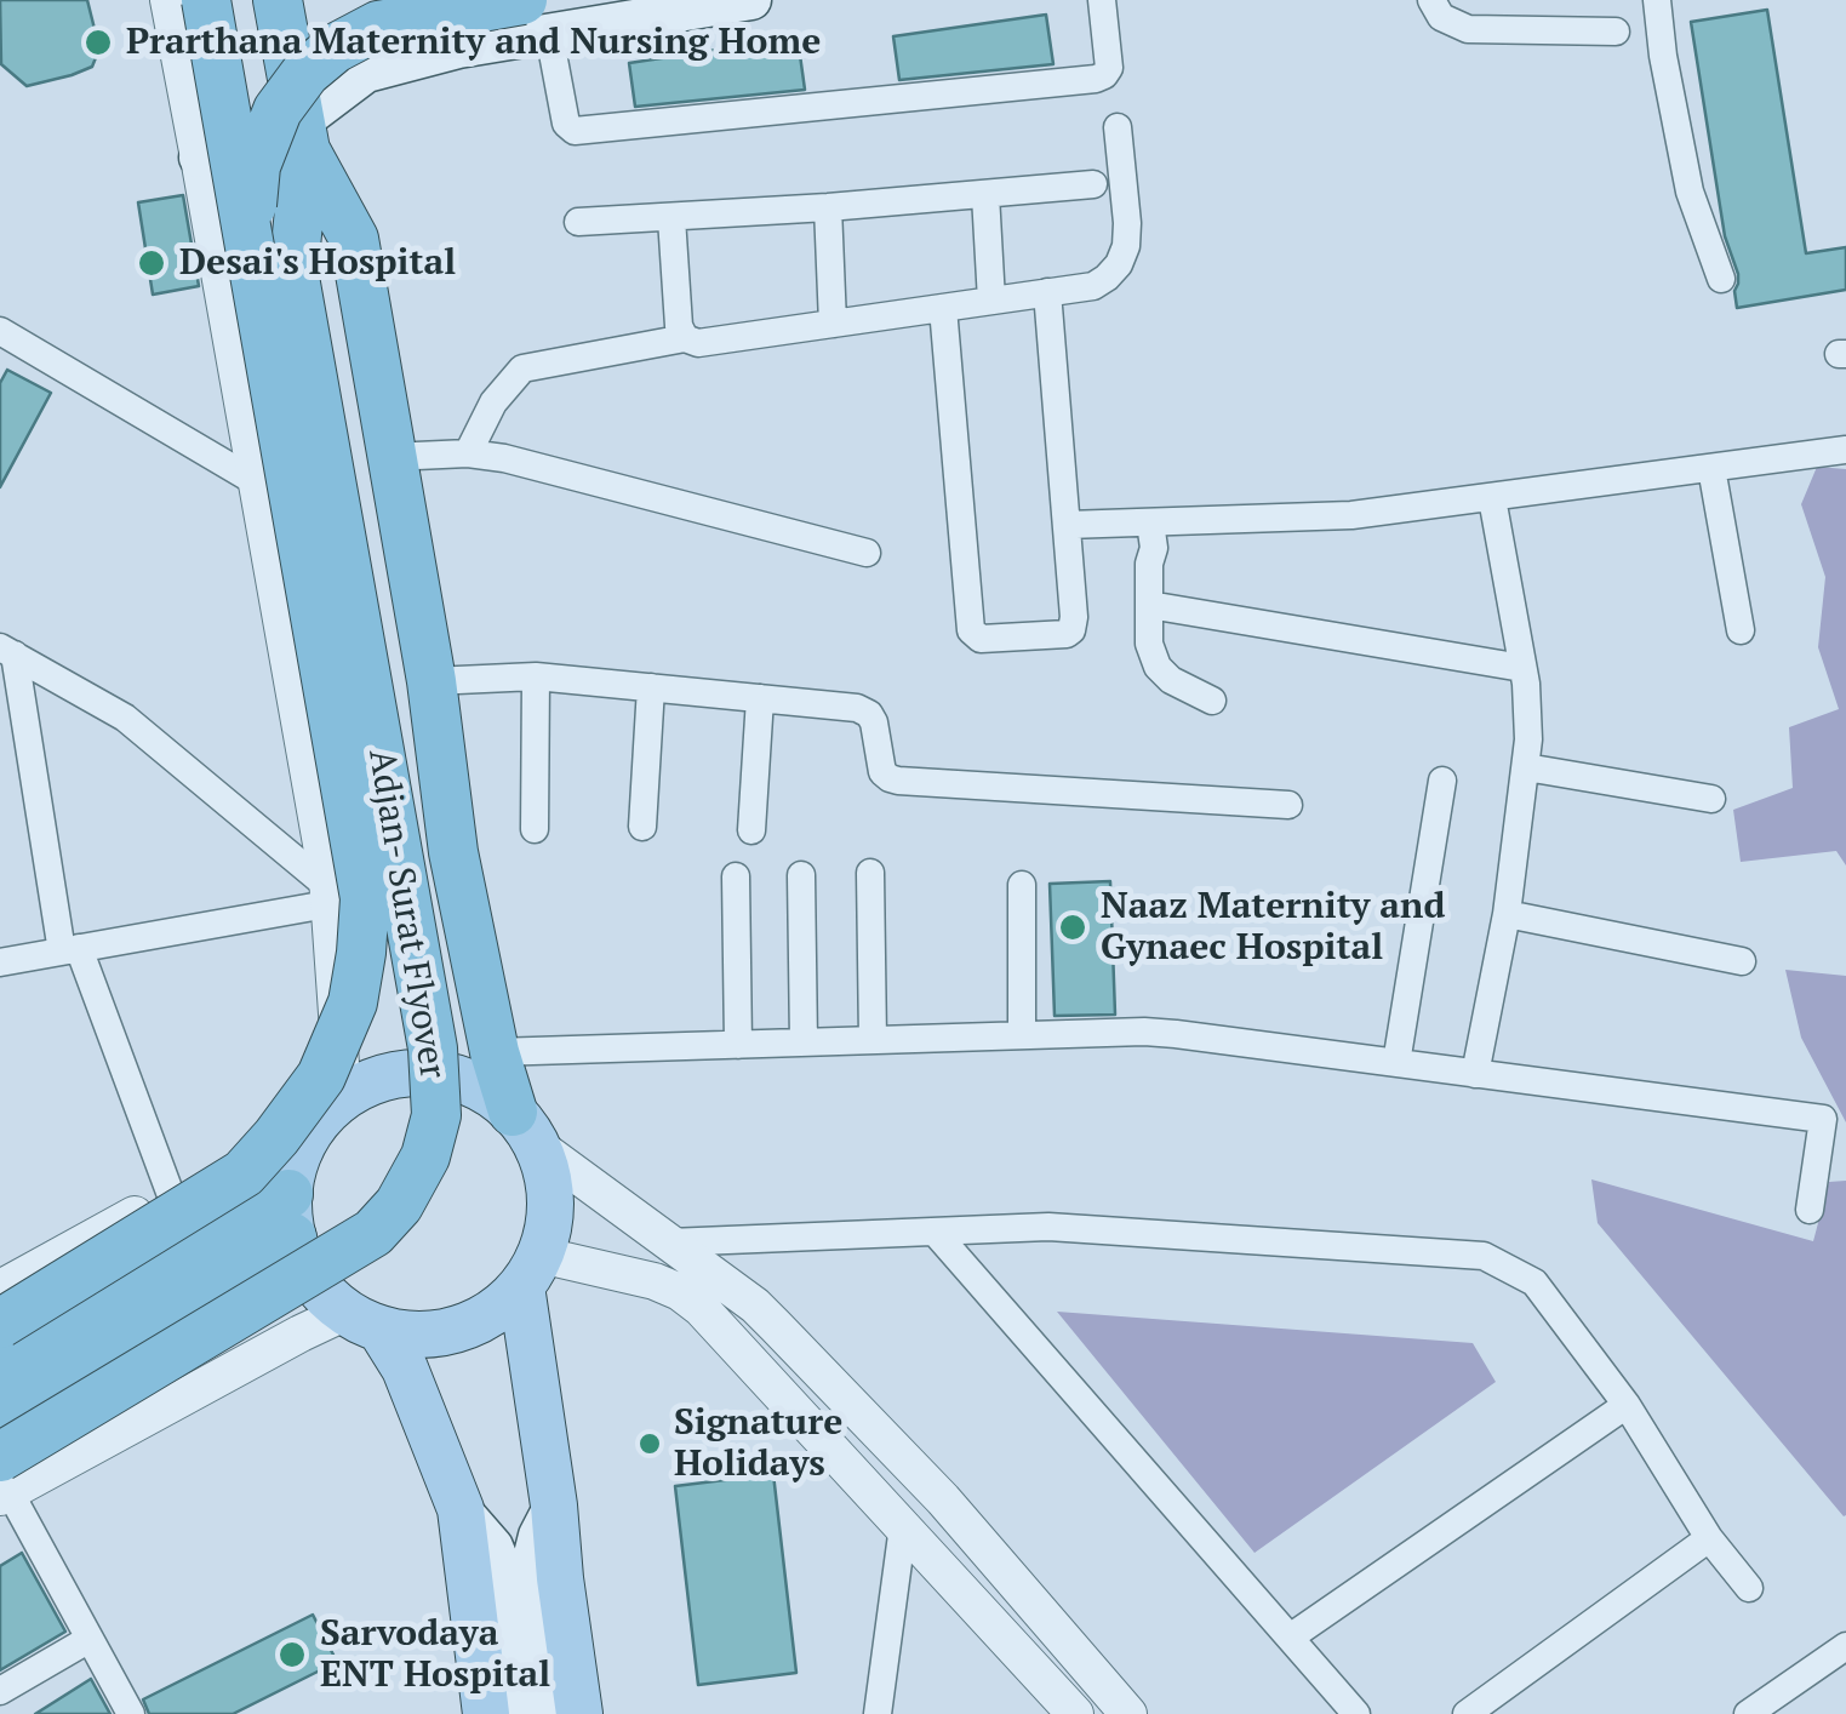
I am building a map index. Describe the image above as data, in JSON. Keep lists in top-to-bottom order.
{
  "streets": {
    "highway": ["Adjan- Surat Flyover"]
  },
  "places": [
    "Prarthana Maternity and Nursing Home",
    "Desai's Hospital",
    "Naaz Maternity and Gynaec Hospital",
    "Signature Holidays",
    "Sarvodaya ENT Hospital"
  ]
}
